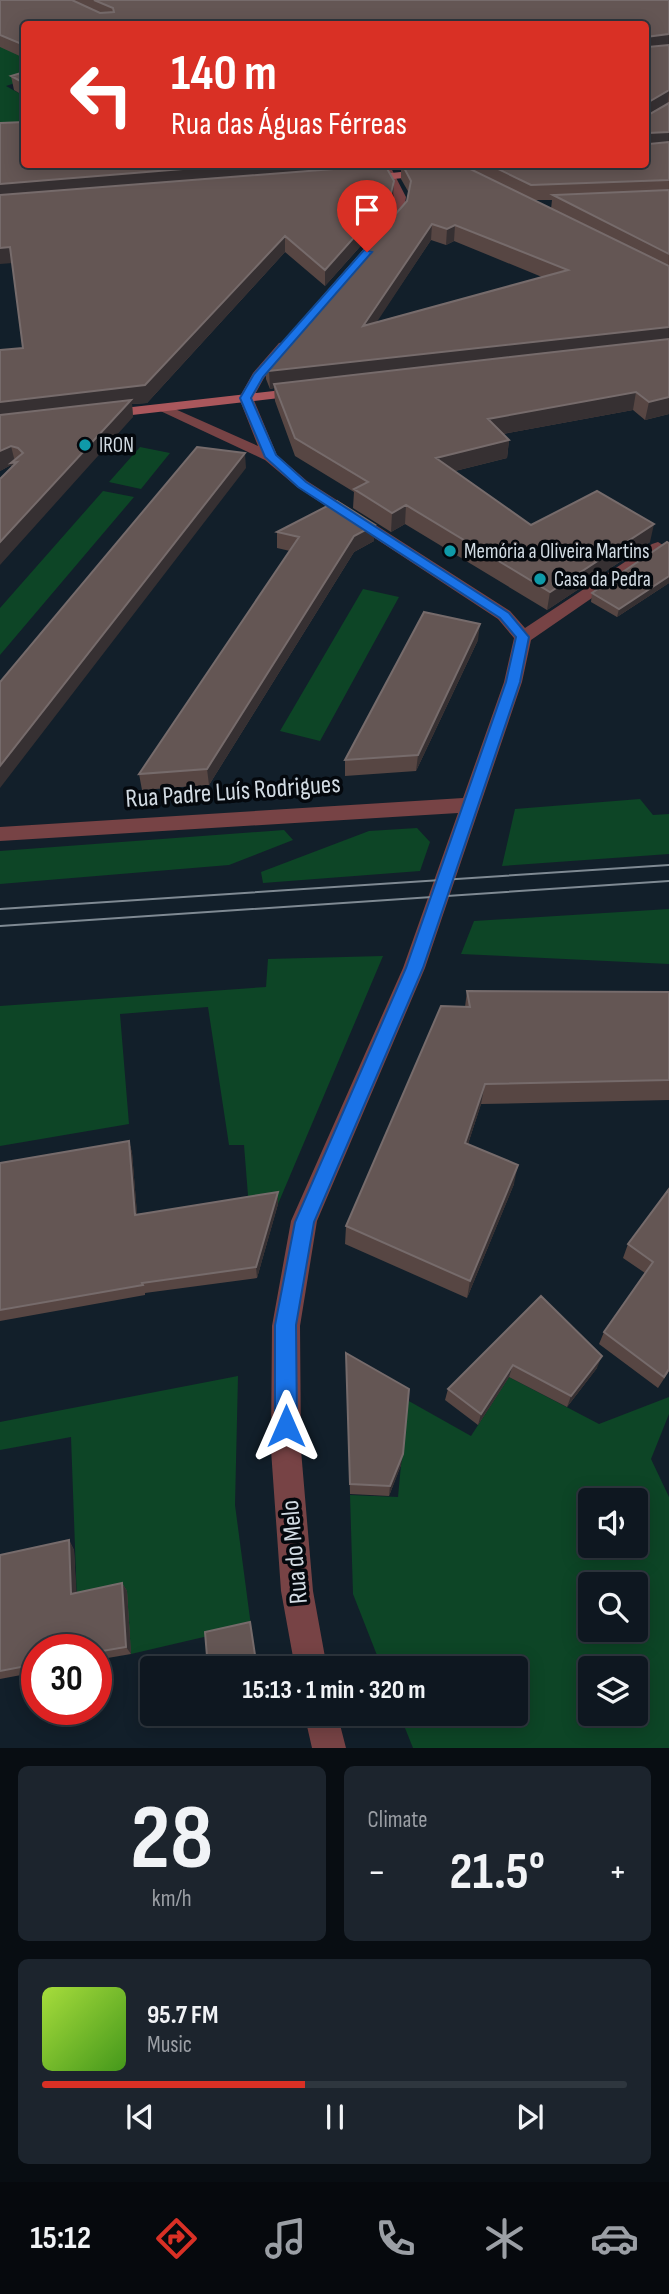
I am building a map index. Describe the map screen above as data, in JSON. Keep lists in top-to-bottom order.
{
  "streets": {
    "street": ["Rua Padre Luís Rodrigues", "Rua do Melo"]
  },
  "crossings": [
    ["Rua Padre Luís Rodrigues", "Rua do Melo"]
  ],
  "places": ["IRON", "Memória a Oliveira Martins", "Casa da Pedra"],
  "page": {
    "turn": ["140 m", "Rua das Águas Férreas"],
    "limit": "30",
    "trip": "15:13 · 1 min · 320 m",
    "tile": [
      ["28", "km/h"],
      "Climate"
    ],
    "heat": ["−", "21.5°", "+"],
    "song": ["95.7 FM", "Music"],
    "tabs": "15:12"
  }
}
